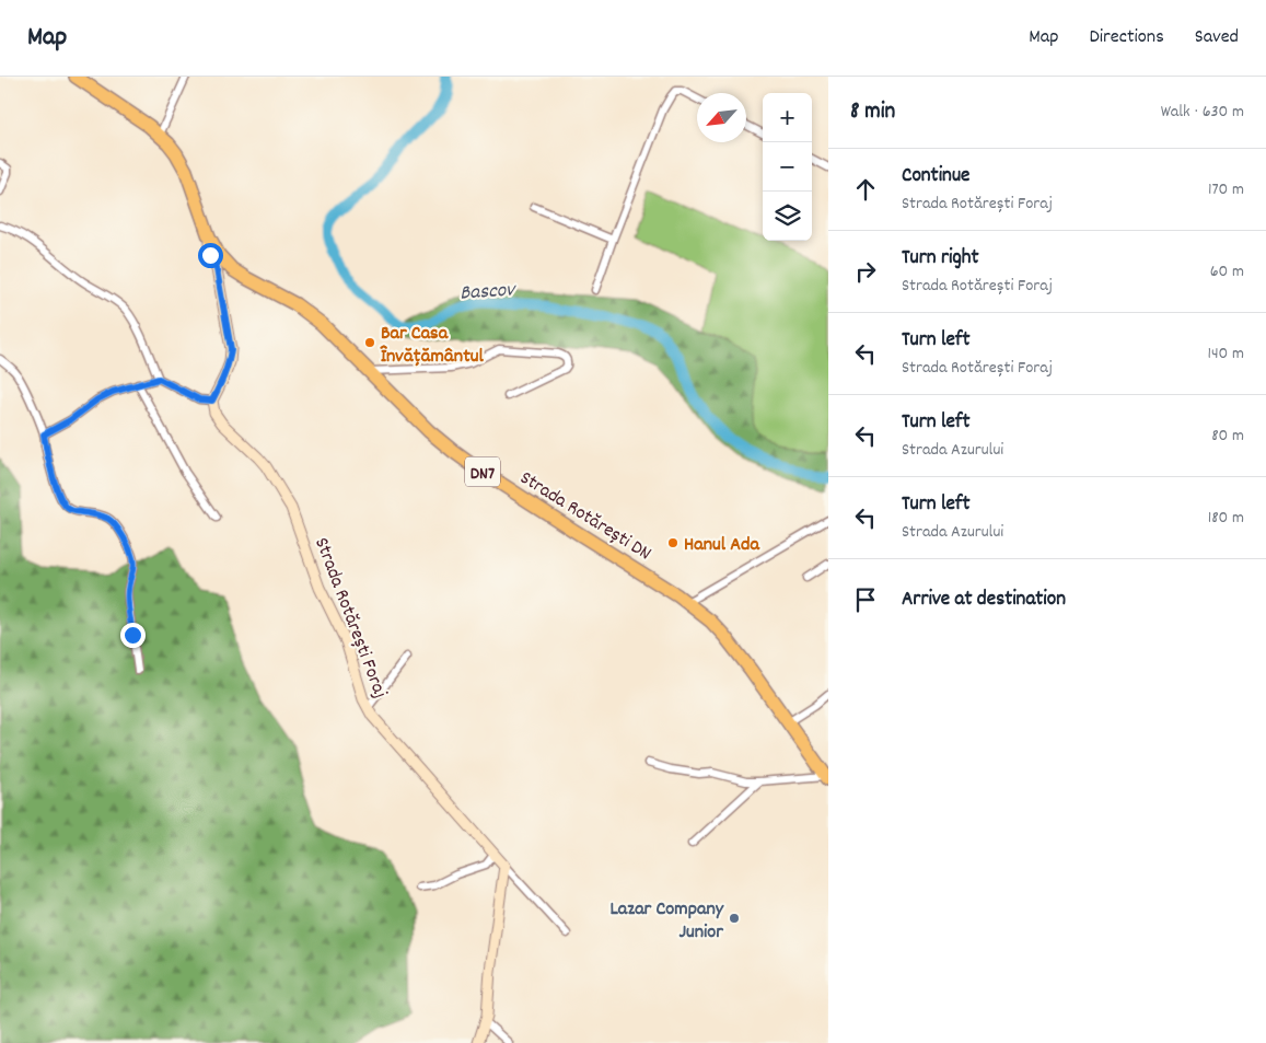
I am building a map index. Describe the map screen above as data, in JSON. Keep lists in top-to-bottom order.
{
  "streets": {
    "highway": ["DN7", "Strada Rotărești DN"],
    "street": ["Strada Rotărești Foraj"]
  },
  "crossings": [
    ["DN7", "Strada Rotărești DN"]
  ],
  "water": ["Bascov"],
  "places": ["Bar Casa Învățământul", "Hanul Ada", "Lazar Company Junior"],
  "north": "bottom left",
  "page": {
    "header": "Map",
    "nav": ["Map", "Directions", "Saved"],
    "heading": ["8 min", "Walk · 630 m"],
    "map_buttons": ["+", "−"],
    "list": [
      ["Continue", "Strada Rotărești Foraj", "170 m"],
      ["Turn right", "Strada Rotărești Foraj", "60 m"],
      ["Turn left", "Strada Rotărești Foraj", "140 m"],
      ["Turn left", "Strada Azurului", "80 m"],
      ["Turn left", "Strada Azurului", "180 m"],
      "Arrive at destination"
    ]
  }
}
